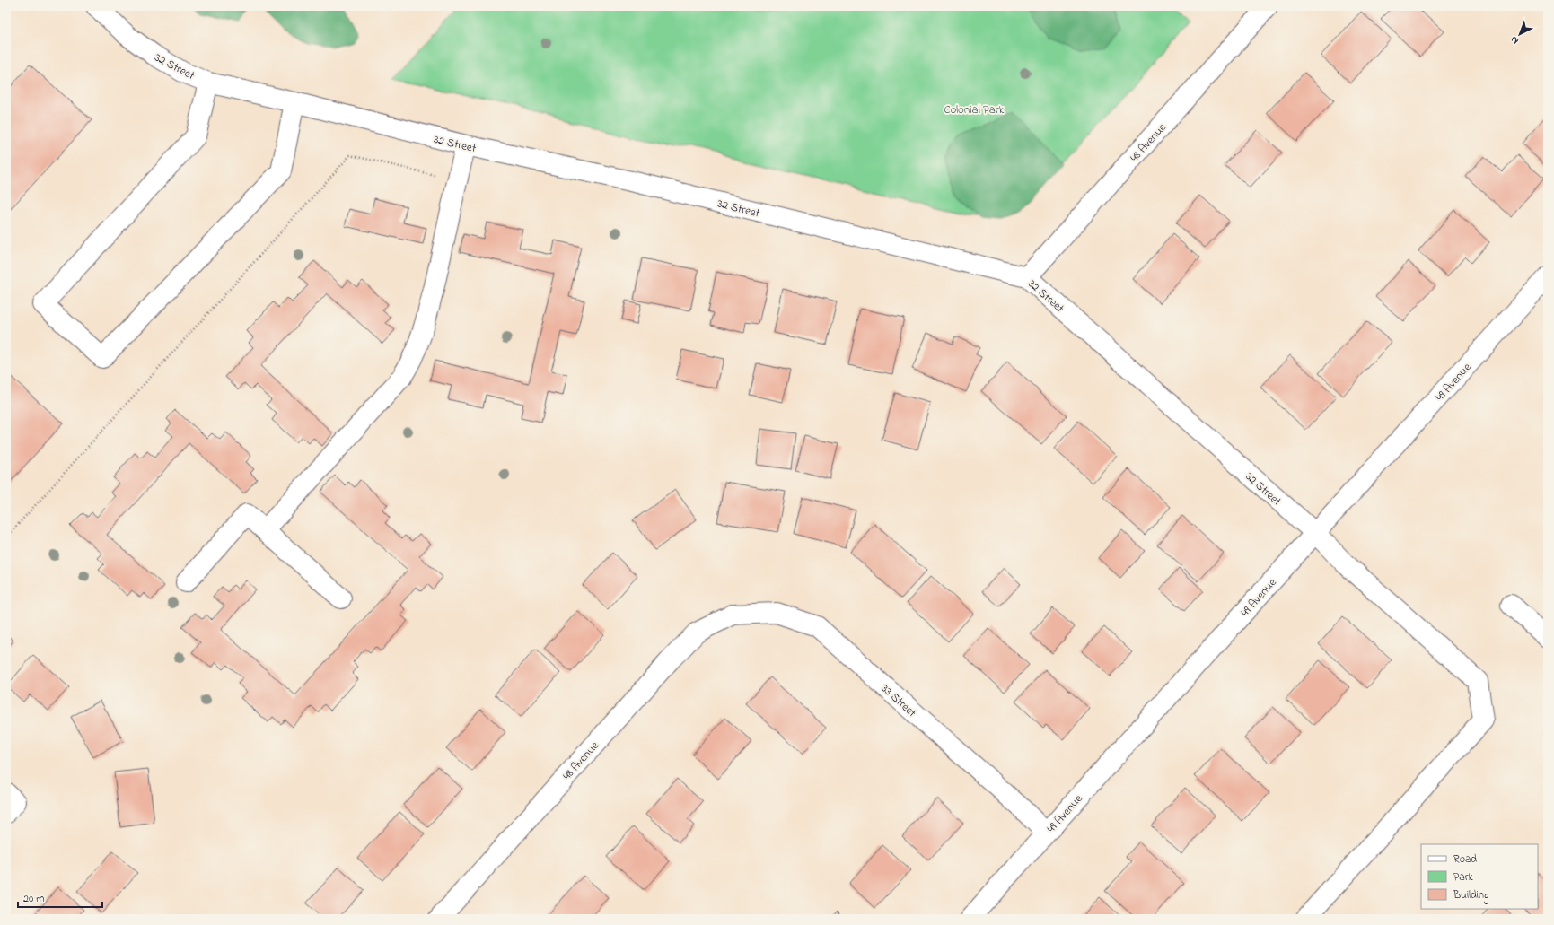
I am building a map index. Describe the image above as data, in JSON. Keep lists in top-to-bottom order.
{
  "streets": {
    "street": [
      "32 Street",
      "48 Avenue",
      "49 Avenue",
      "33 Street"
    ]
  },
  "crossings": [
    ["32 Street", "48 Avenue"],
    ["32 Street", "49 Avenue"],
    ["48 Avenue", "33 Street"],
    ["49 Avenue", "33 Street"]
  ],
  "parks": ["Colonial Park"],
  "legend": ["Road", "Park", "Building"],
  "scale_bar": "20 m",
  "north": "bottom left"
}
